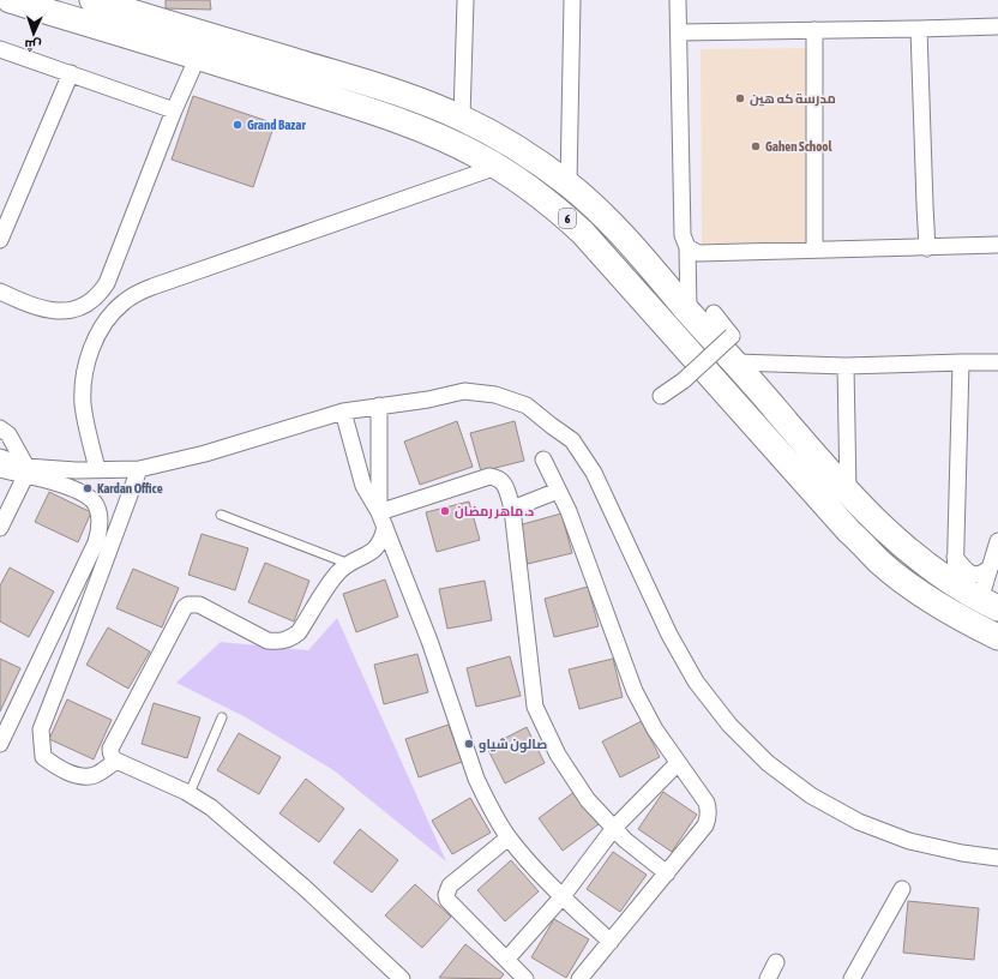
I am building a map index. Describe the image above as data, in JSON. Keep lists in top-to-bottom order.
{
  "streets": {
    "main road": ["6"]
  },
  "places": [
    "مدرسة كه هين",
    "Grand Bazar",
    "Gahen School",
    "Kardan Office",
    "د. ماهر رمضان",
    "صالون شياو"
  ],
  "north": "bottom"
}
